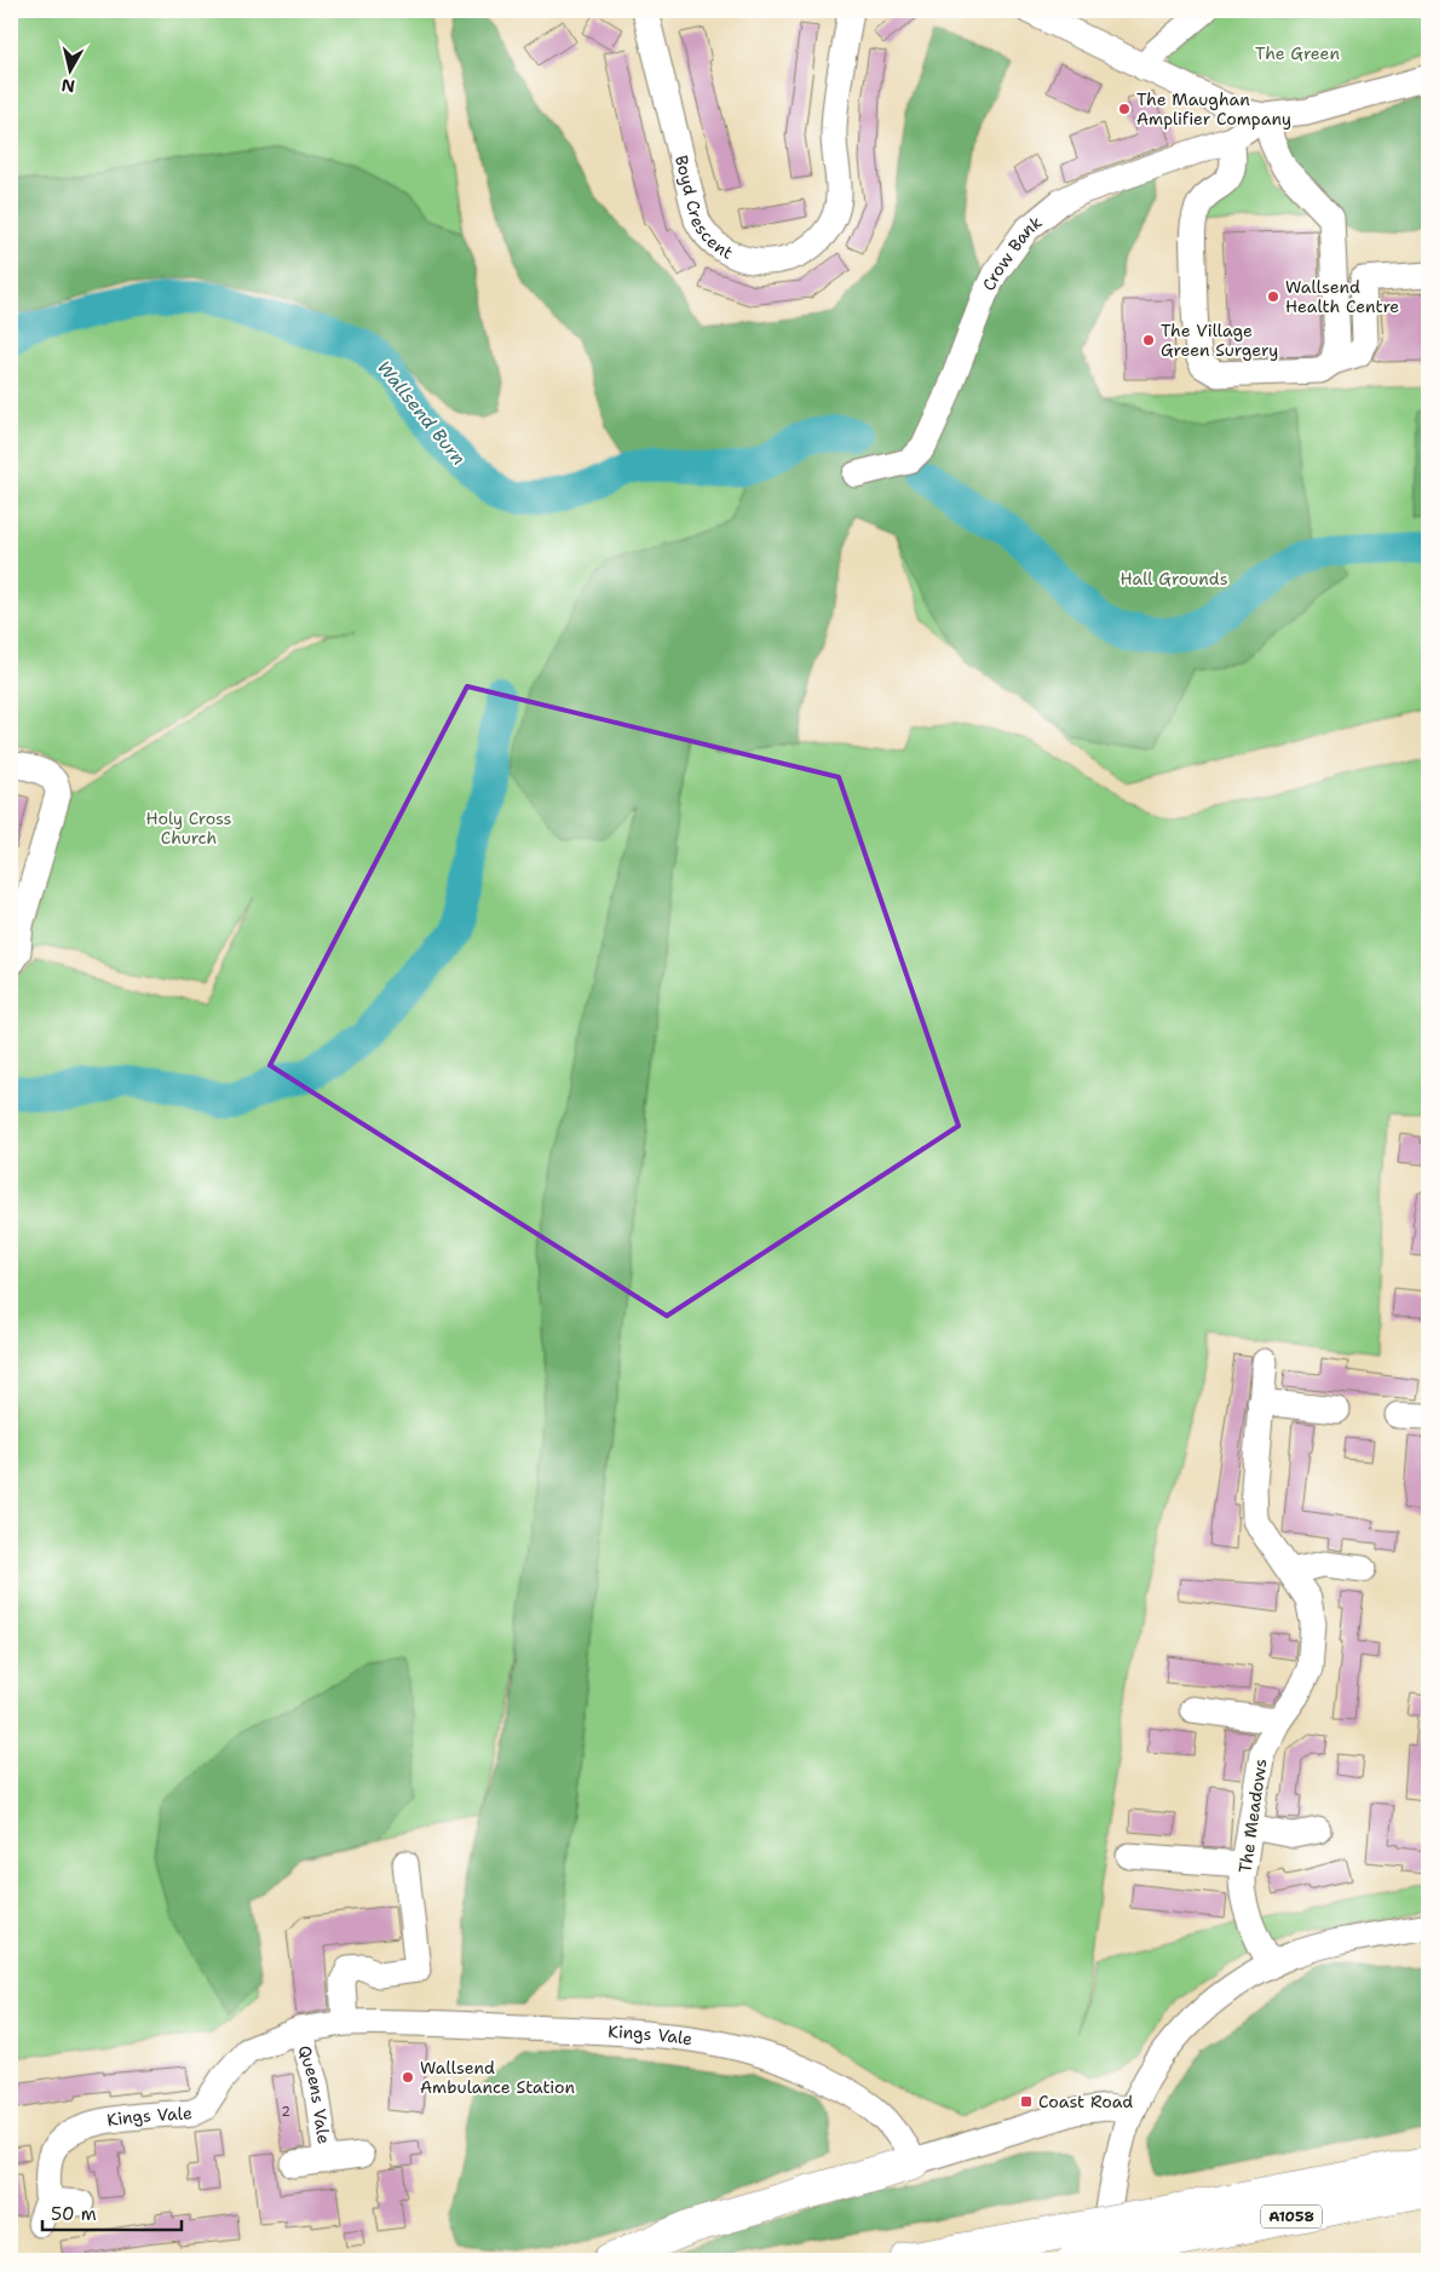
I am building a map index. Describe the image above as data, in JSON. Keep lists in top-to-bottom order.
{
  "streets": {
    "highway": ["A1058"],
    "street": [
      "Boyd Crescent",
      "Crow Bank",
      "The Meadows",
      "Kings Vale",
      "Queens Vale"
    ]
  },
  "crossings": [
    ["Kings Vale", "Queens Vale"]
  ],
  "water": ["Wallsend Burn"],
  "parks": ["The Green", "Hall Grounds", "Holy Cross Church"],
  "places": {
    "other": [
      "The Maughan Amplifier Company",
      "Wallsend Health Centre",
      "The Village Green Surgery",
      "Wallsend Ambulance Station"
    ],
    "transit": ["Coast Road"]
  },
  "house_numbers": ["2"],
  "scale_bar": "50 m",
  "north": "bottom"
}
